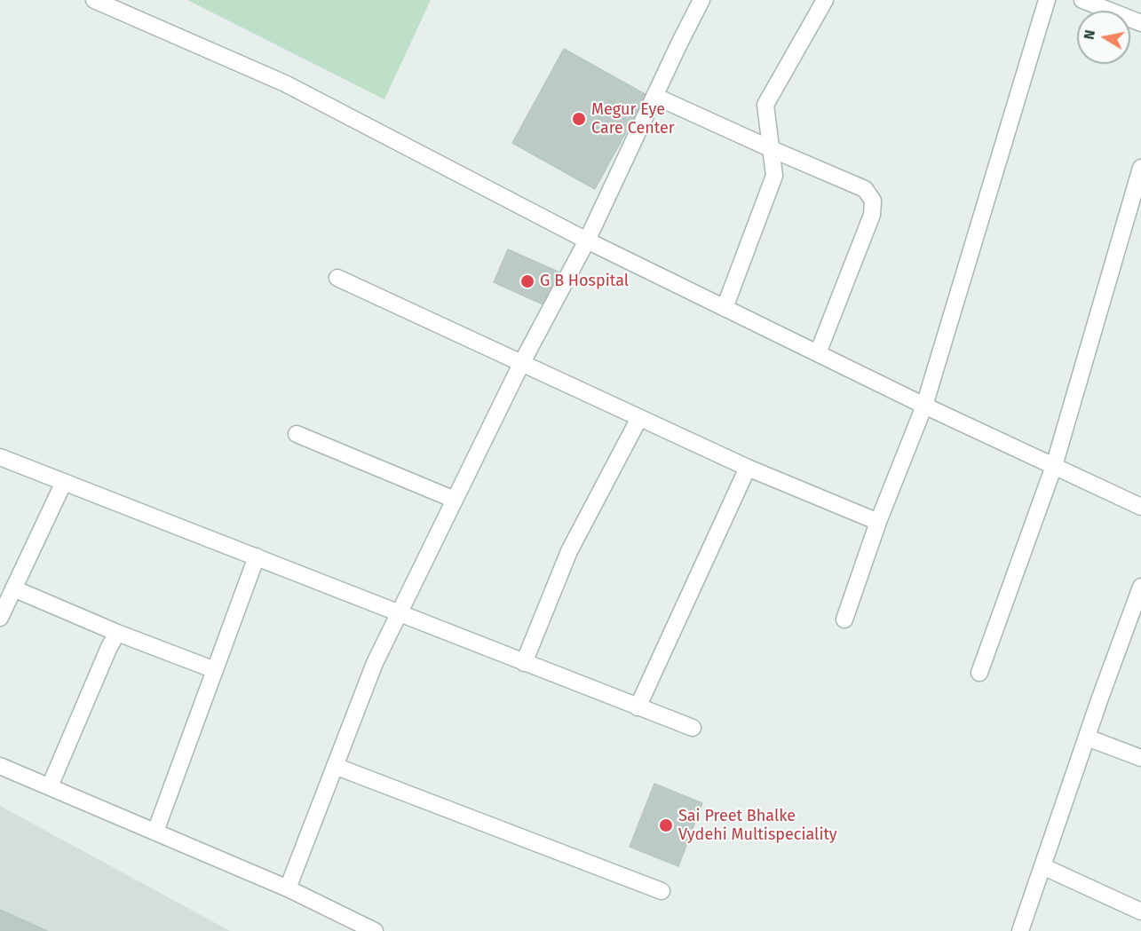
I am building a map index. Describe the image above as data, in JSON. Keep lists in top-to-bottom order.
{
  "places": ["Megur Eye Care Center", "G B Hospital", "Sai Preet Bhalke Vydehi Multispeciality"],
  "north": "left"
}
